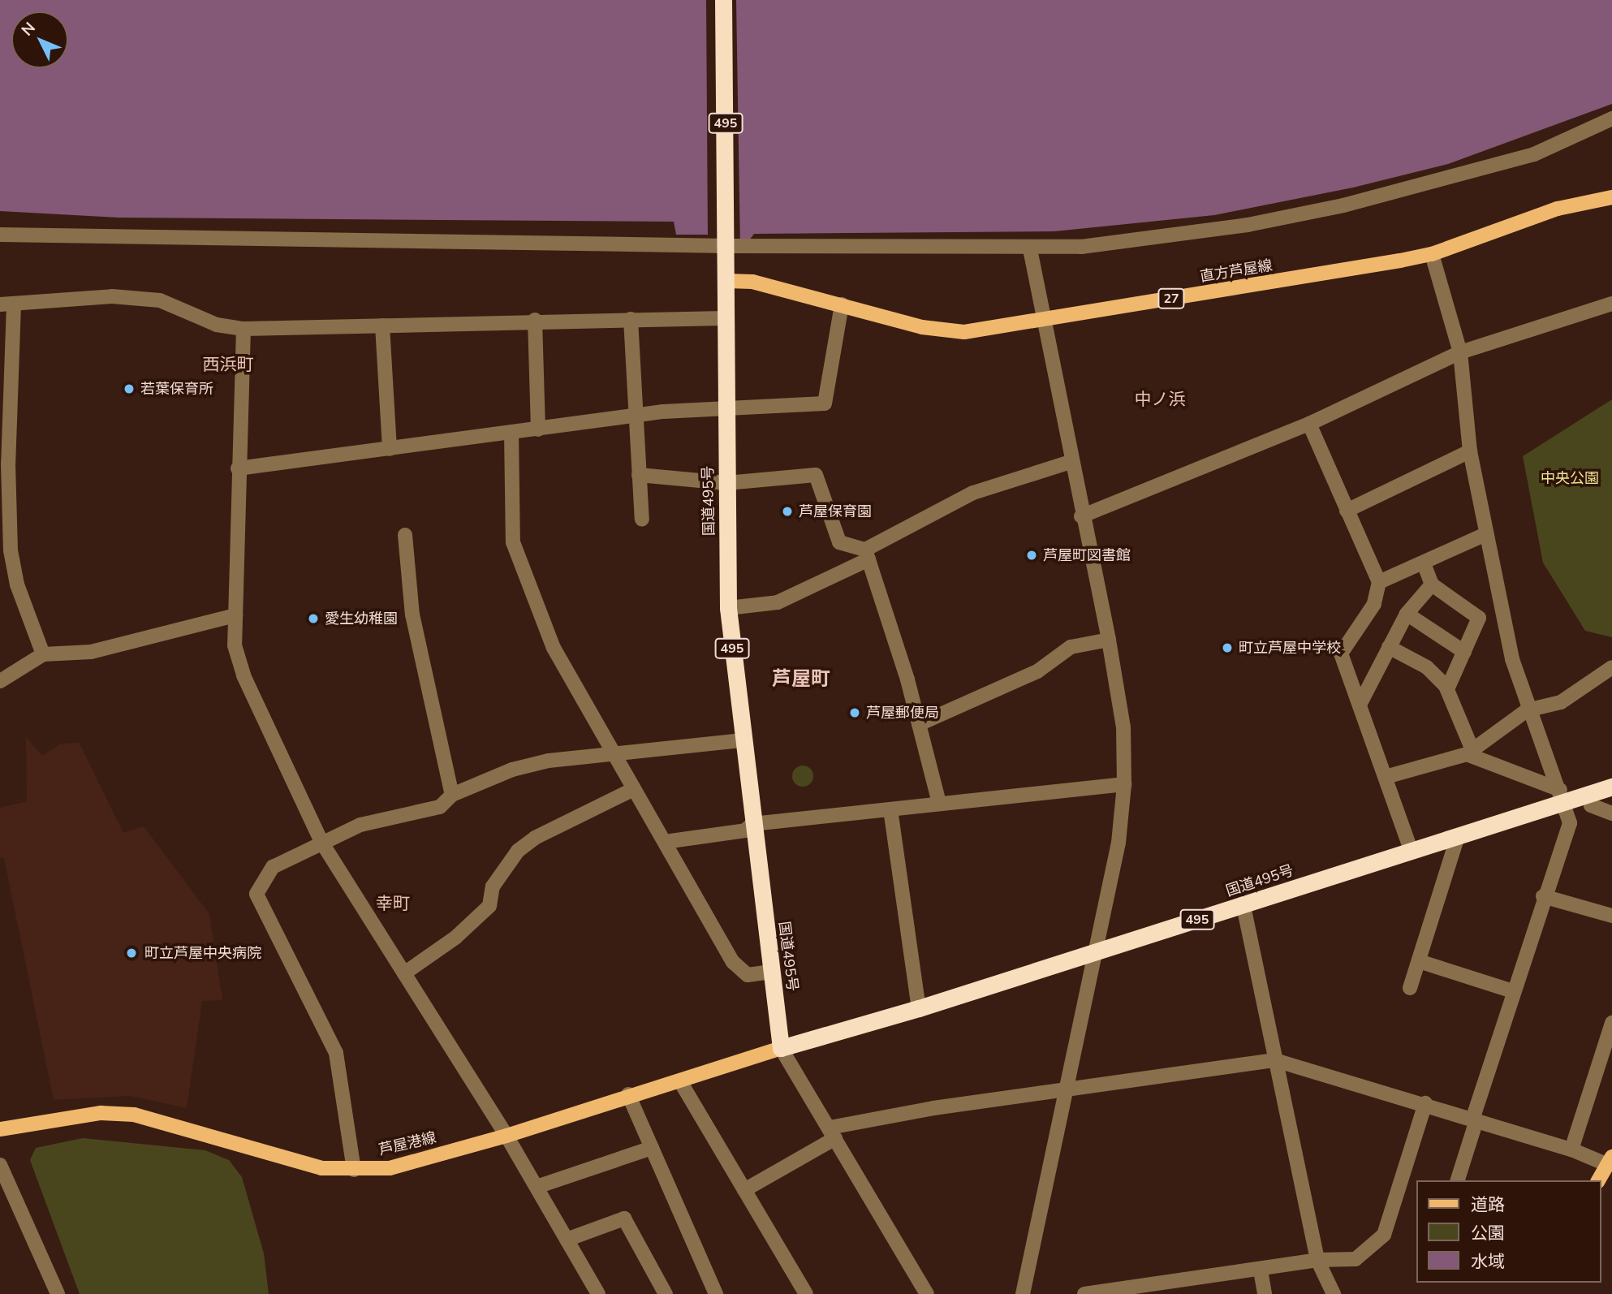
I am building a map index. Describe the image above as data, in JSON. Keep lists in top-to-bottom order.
{
  "streets": {
    "highway": ["495", "国道495号"],
    "main road": ["直方芦屋線", "27", "芦屋港線"]
  },
  "crossings": [
    ["直方芦屋線", "国道495号"],
    ["国道495号", "芦屋港線"]
  ],
  "districts": [
    "西浜町",
    "中ノ浜",
    "芦屋町",
    "幸町"
  ],
  "parks": ["中央公園"],
  "places": [
    "若葉保育所",
    "芦屋保育園",
    "芦屋町図書館",
    "愛生幼稚園",
    "町立芦屋中学校",
    "芦屋郵便局",
    "町立芦屋中央病院"
  ],
  "legend": ["道路", "公園", "水域"],
  "north": "top left"
}
